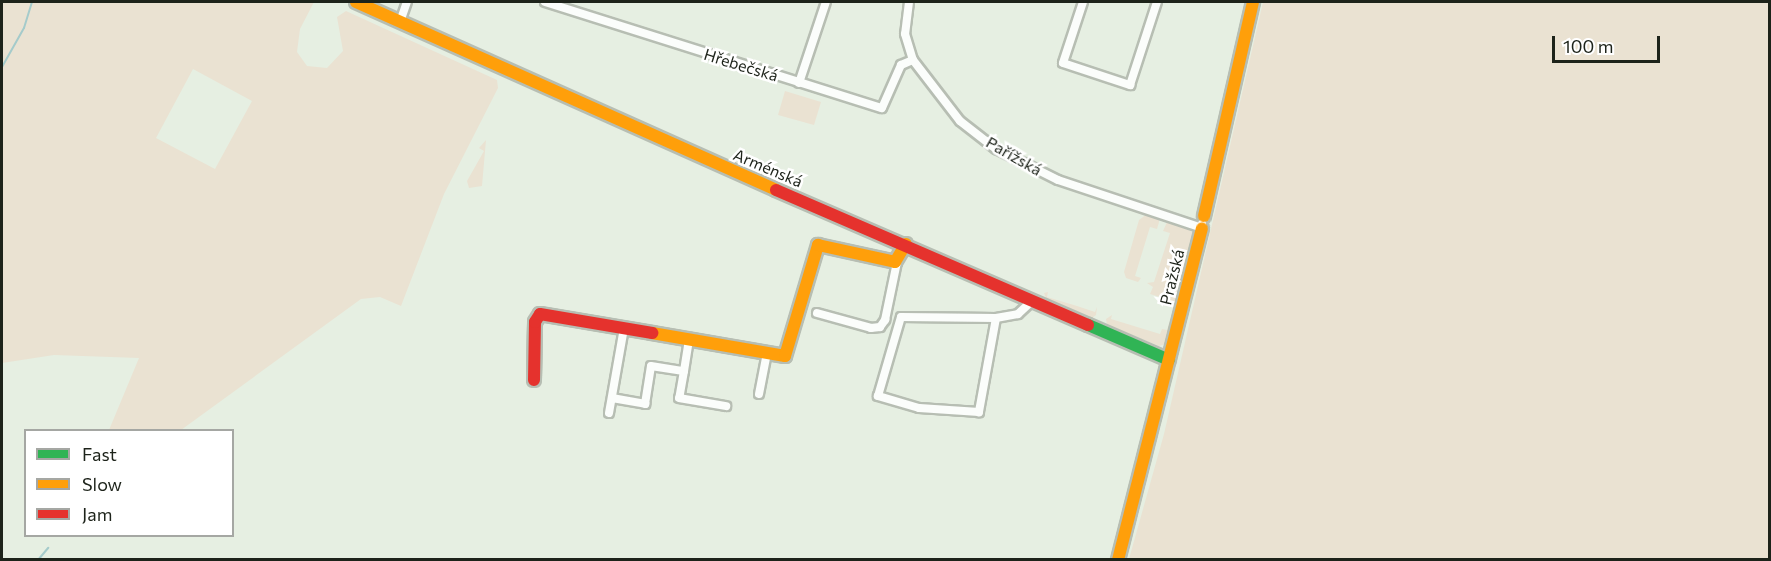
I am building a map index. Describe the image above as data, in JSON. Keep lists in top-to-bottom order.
{
  "streets": {
    "street": [
      "Hřebečská",
      "Pařížská",
      "Arménská",
      "Pražská"
    ]
  },
  "crossings": [
    ["Hřebečská", "Pařížská"],
    ["Pařížská", "Pražská"],
    ["Arménská", "Pražská"]
  ],
  "legend": ["Fast", "Slow", "Jam"],
  "scale_bar": "100 m"
}
